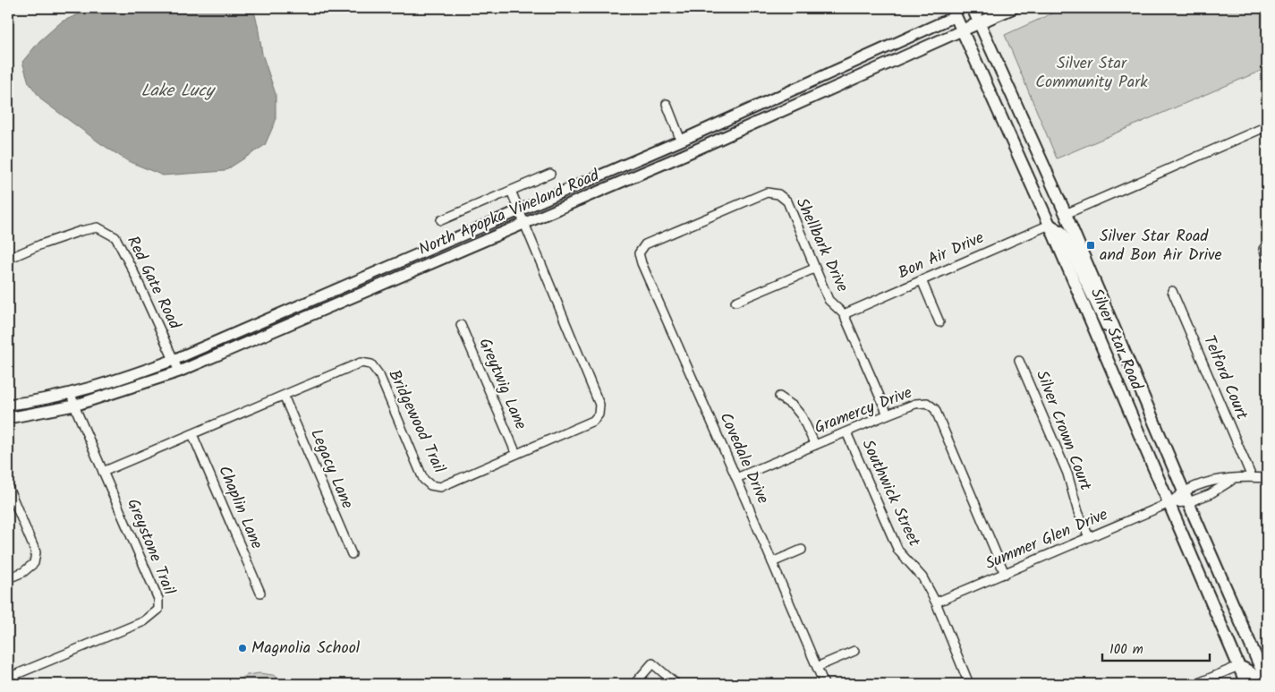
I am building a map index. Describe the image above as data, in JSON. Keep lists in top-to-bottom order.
{
  "streets": {
    "main road": ["North Apopka Vineland Road", "Silver Star Road"],
    "street": [
      "Shellbark Drive",
      "Bon Air Drive",
      "Red Gate Road",
      "Telford Court",
      "Greytwig Lane",
      "Gramercy Drive",
      "Bridgewood Trail",
      "Silver Crown Court",
      "Covedale Drive",
      "Legacy Lane",
      "Southwick Street",
      "Chaplin Lane",
      "Summer Glen Drive",
      "Greystone Trail"
    ]
  },
  "crossings": [
    ["North Apopka Vineland Road", "Red Gate Road"],
    ["North Apopka Vineland Road", "Silver Star Road"],
    ["North Apopka Vineland Road", "Bridgewood Trail"],
    ["North Apopka Vineland Road", "Greystone Trail"],
    ["Shellbark Drive", "Bon Air Drive"],
    ["Shellbark Drive", "Gramercy Drive"],
    ["Shellbark Drive", "Covedale Drive"],
    ["Bon Air Drive", "Silver Star Road"],
    ["Silver Star Road", "Summer Glen Drive"],
    ["Greytwig Lane", "Bridgewood Trail"],
    ["Gramercy Drive", "Covedale Drive"],
    ["Gramercy Drive", "Southwick Street"],
    ["Gramercy Drive", "Summer Glen Drive"],
    ["Bridgewood Trail", "Legacy Lane"],
    ["Bridgewood Trail", "Chaplin Lane"],
    ["Bridgewood Trail", "Greystone Trail"],
    ["Silver Crown Court", "Summer Glen Drive"],
    ["Southwick Street", "Summer Glen Drive"]
  ],
  "water": ["Lake Lucy"],
  "parks": ["Silver Star Community Park"],
  "places": {
    "transit": ["Silver Star Road and Bon Air Drive"],
    "other": ["Magnolia School"]
  },
  "scale_bar": "100 m"
}
